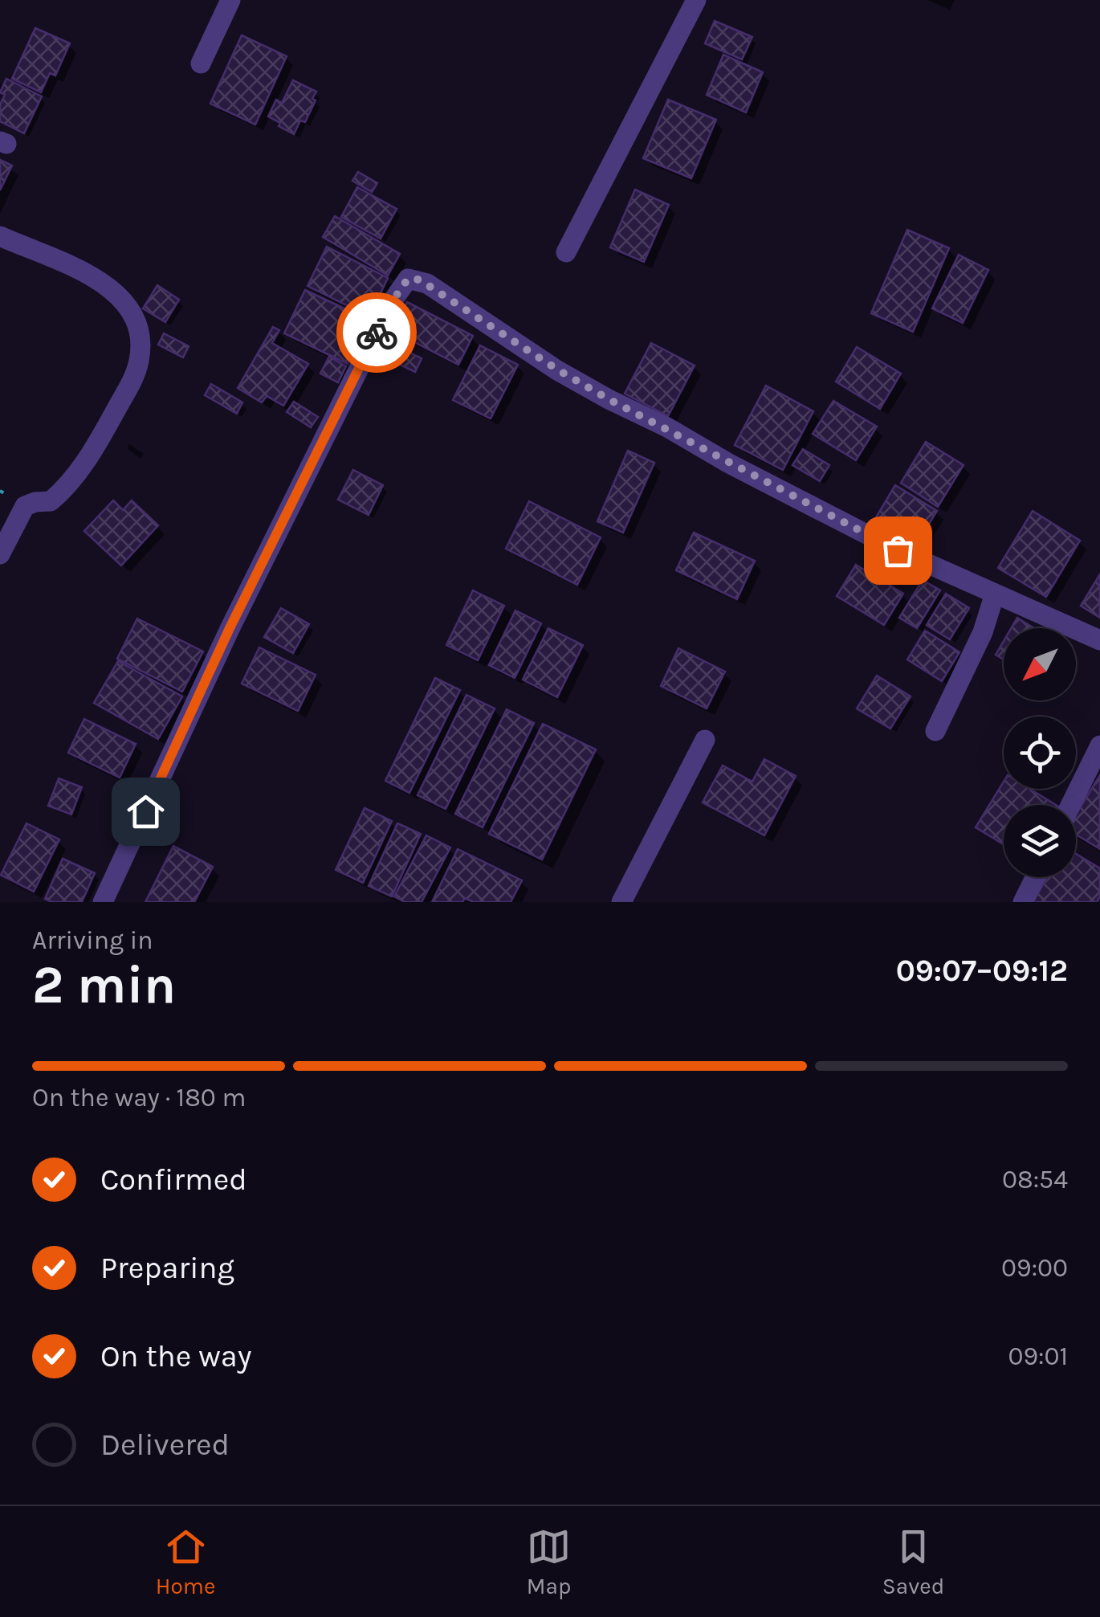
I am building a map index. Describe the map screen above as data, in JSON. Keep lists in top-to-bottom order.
{
  "north": "bottom left",
  "page": {
    "heading": ["2 min", "Arriving in", "09:07–09:12"],
    "bar": "On the way · 180 m",
    "list": [
      ["Confirmed", "08:54"],
      ["Preparing", "09:00"],
      ["On the way", "09:01"],
      "Delivered"
    ],
    "tabs": ["Home", "Map", "Saved"]
  }
}
